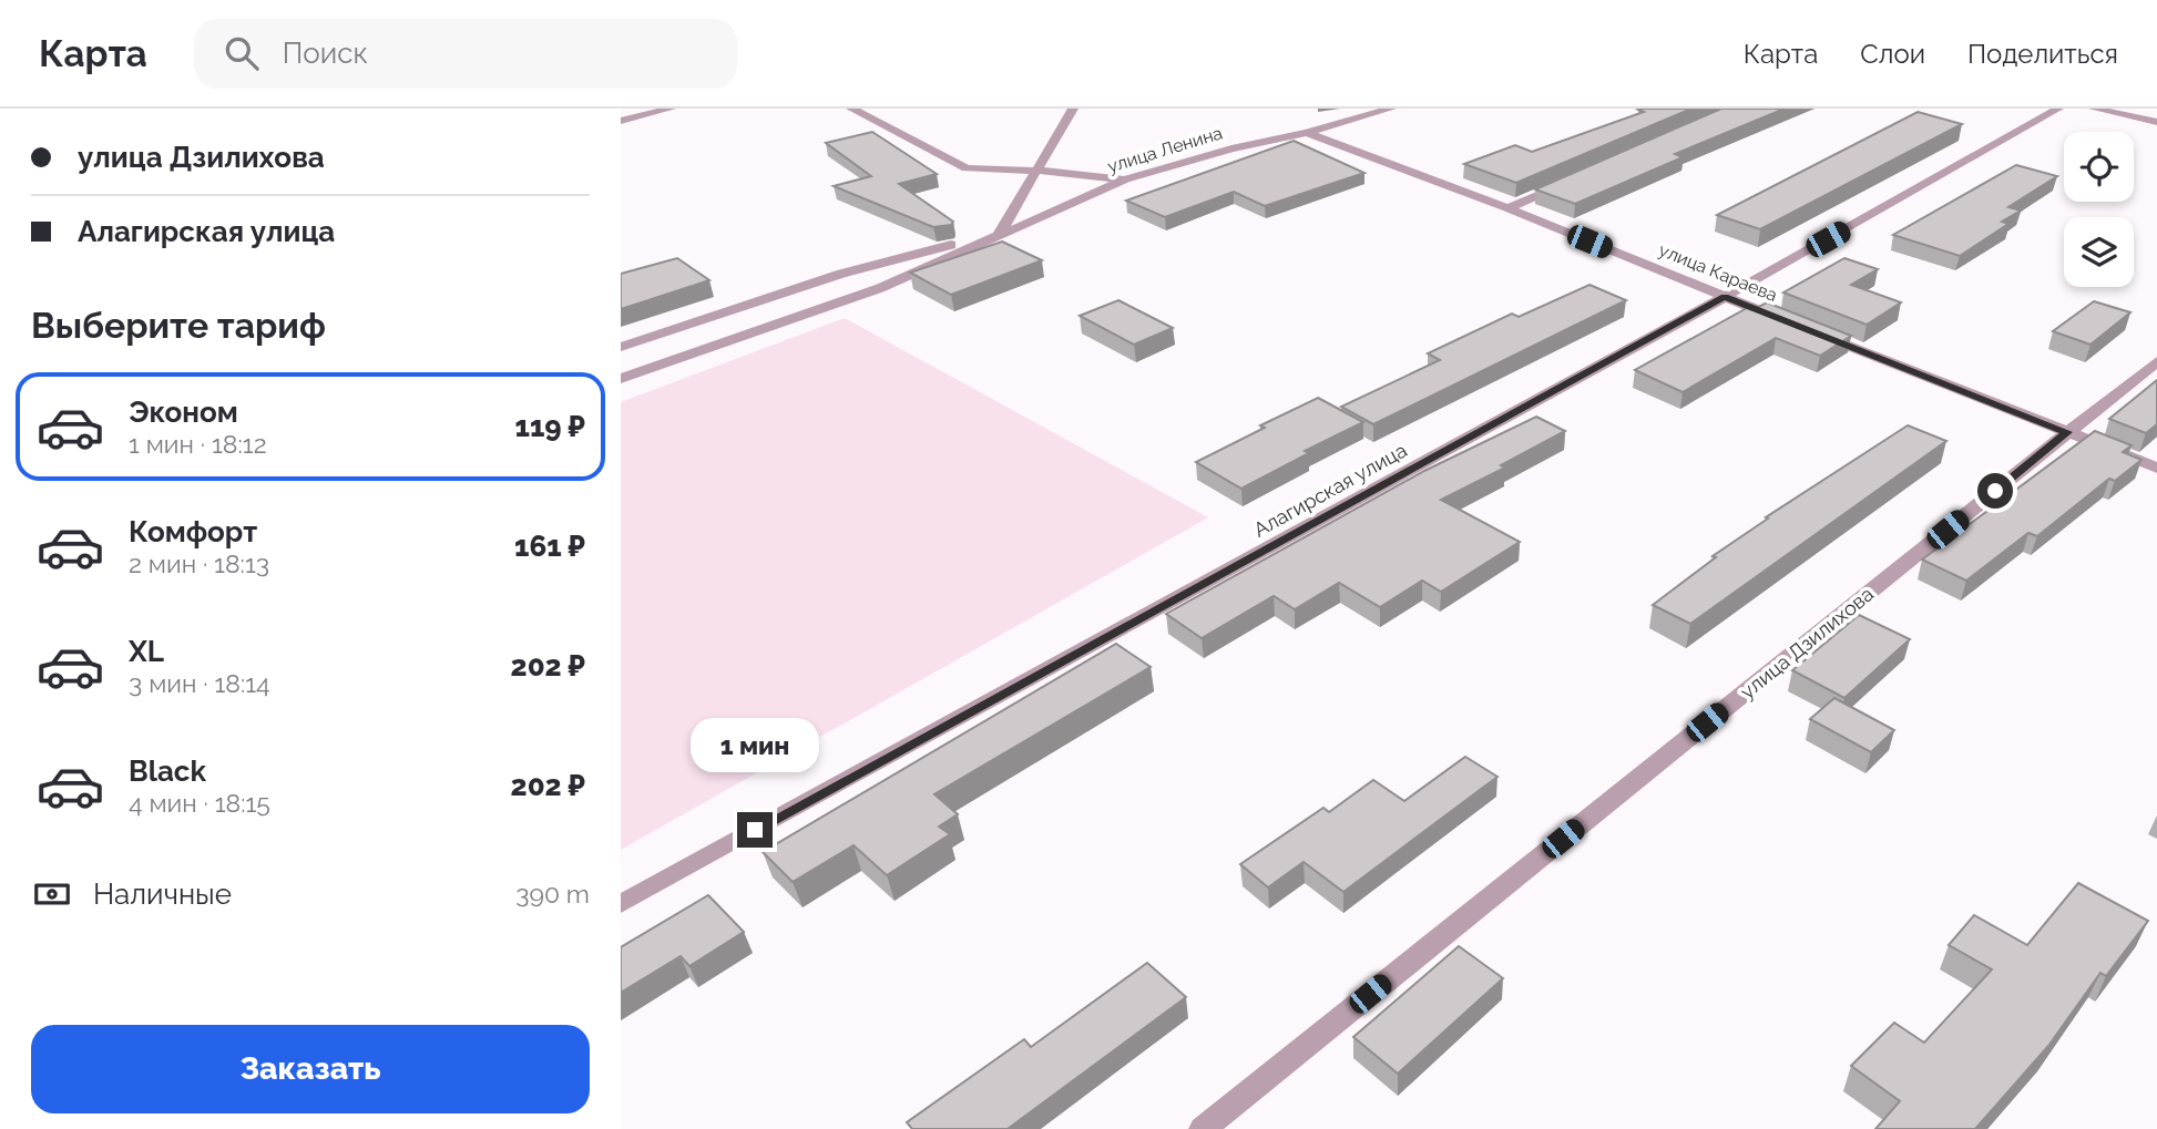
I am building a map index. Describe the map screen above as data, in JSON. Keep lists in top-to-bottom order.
{
  "streets": {
    "street": [
      "улица Ленина",
      "улица Караева",
      "Алагирская улица",
      "улица Дзилихова"
    ]
  },
  "crossings": [
    ["улица Ленина", "улица Караева"],
    ["улица Караева", "Алагирская улица"],
    ["улица Караева", "улица Дзилихова"]
  ],
  "page": {
    "header": "Карта",
    "search": "Поиск",
    "nav": ["Карта", "Слои", "Поделиться"],
    "banner": ["улица Дзилихова", "Алагирская улица"],
    "heading": "Выберите тариф",
    "list": [
      {
        "name": "Эконом",
        "note": "1 мин · 18:12",
        "value": "119 ₽"
      },
      {
        "name": "Комфорт",
        "note": "2 мин · 18:13",
        "value": "161 ₽"
      },
      {
        "name": "XL",
        "note": "3 мин · 18:14",
        "value": "202 ₽"
      },
      {
        "name": "Black",
        "note": "4 мин · 18:15",
        "value": "202 ₽"
      }
    ],
    "bubble": "1 мин",
    "pay": ["Наличные", "390 m"],
    "buttons": "Заказать"
  }
}
